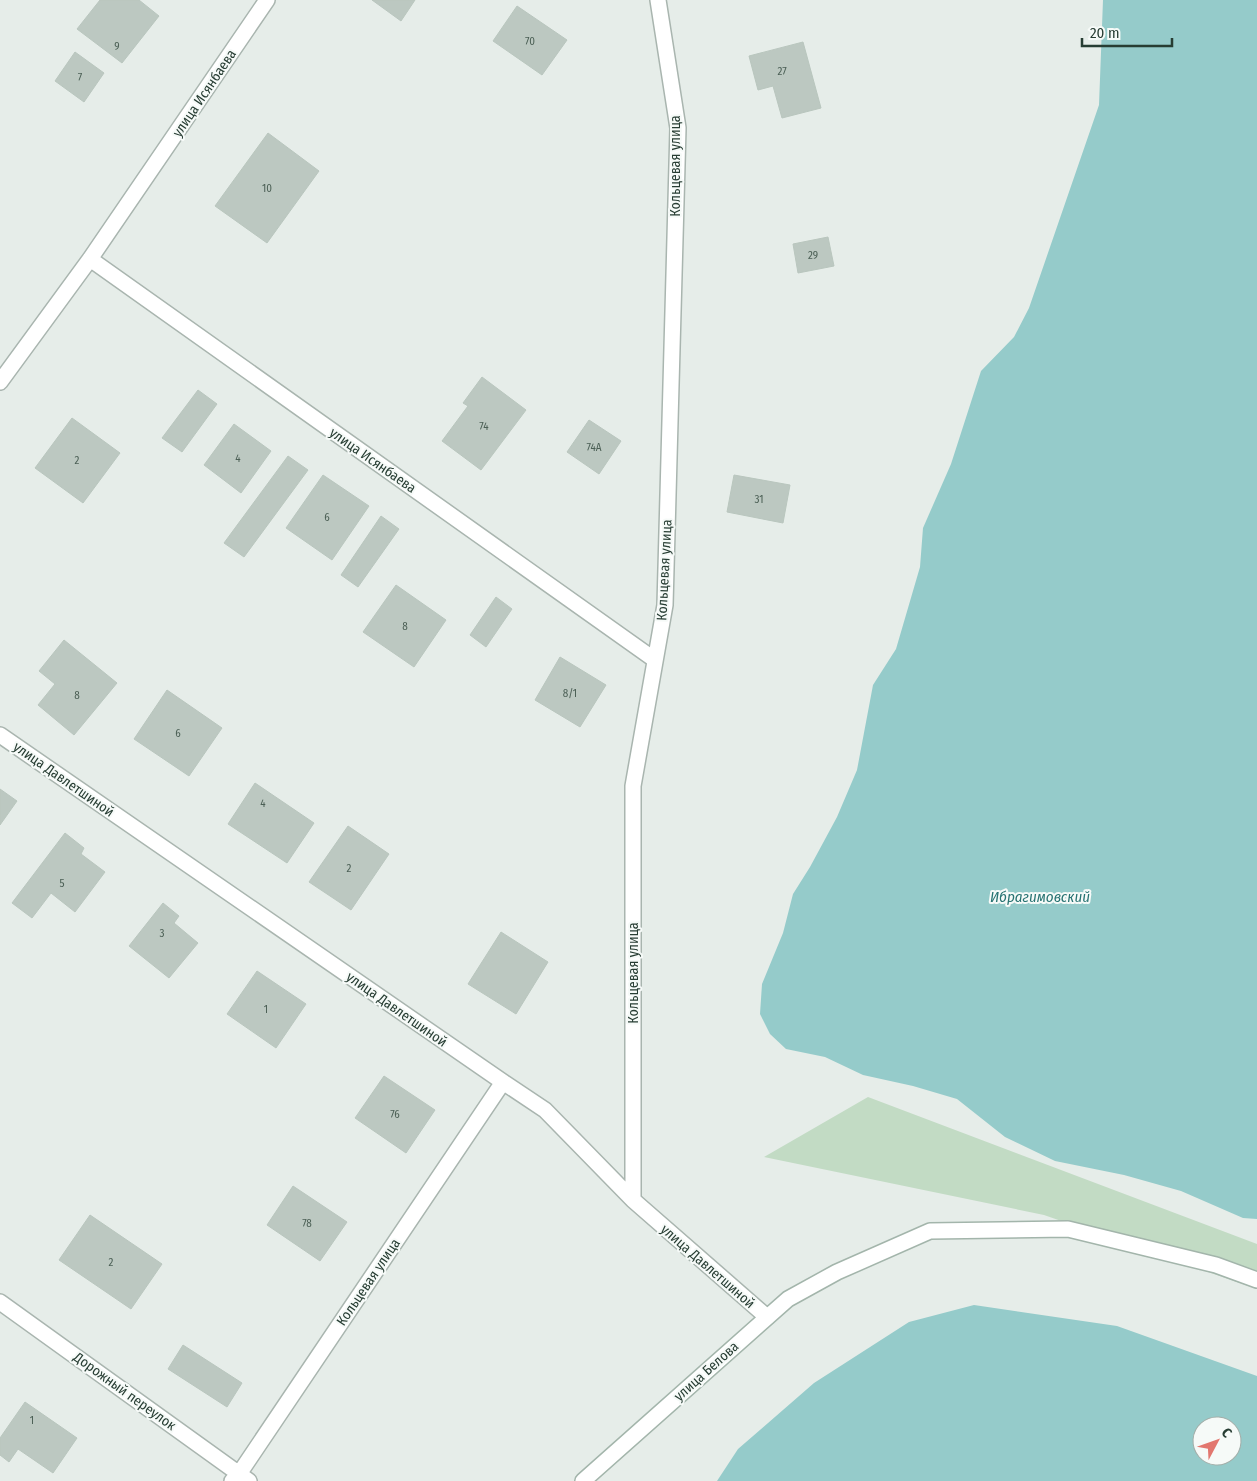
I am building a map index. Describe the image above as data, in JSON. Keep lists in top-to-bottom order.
{
  "streets": {
    "street": [
      "улица Исянбаева",
      "Кольцевая улица",
      "улица Давлетшиной",
      "улица Белова",
      "Дорожный переулок"
    ]
  },
  "crossings": [
    ["улица Исянбаева", "Кольцевая улица"],
    ["Кольцевая улица", "улица Давлетшиной"],
    ["Кольцевая улица", "Дорожный переулок"],
    ["улица Давлетшиной", "улица Белова"]
  ],
  "water": ["Ибрагимовский"],
  "house_numbers": [
    "70",
    "9",
    "27",
    "7",
    "10",
    "29",
    "74",
    "74А",
    "4",
    "2",
    "31",
    "6",
    "8",
    "8/1",
    "8",
    "6",
    "4",
    "2",
    "5",
    "3",
    "1",
    "76",
    "78",
    "2",
    "1"
  ],
  "scale_bar": "20 m",
  "north": "top right"
}
